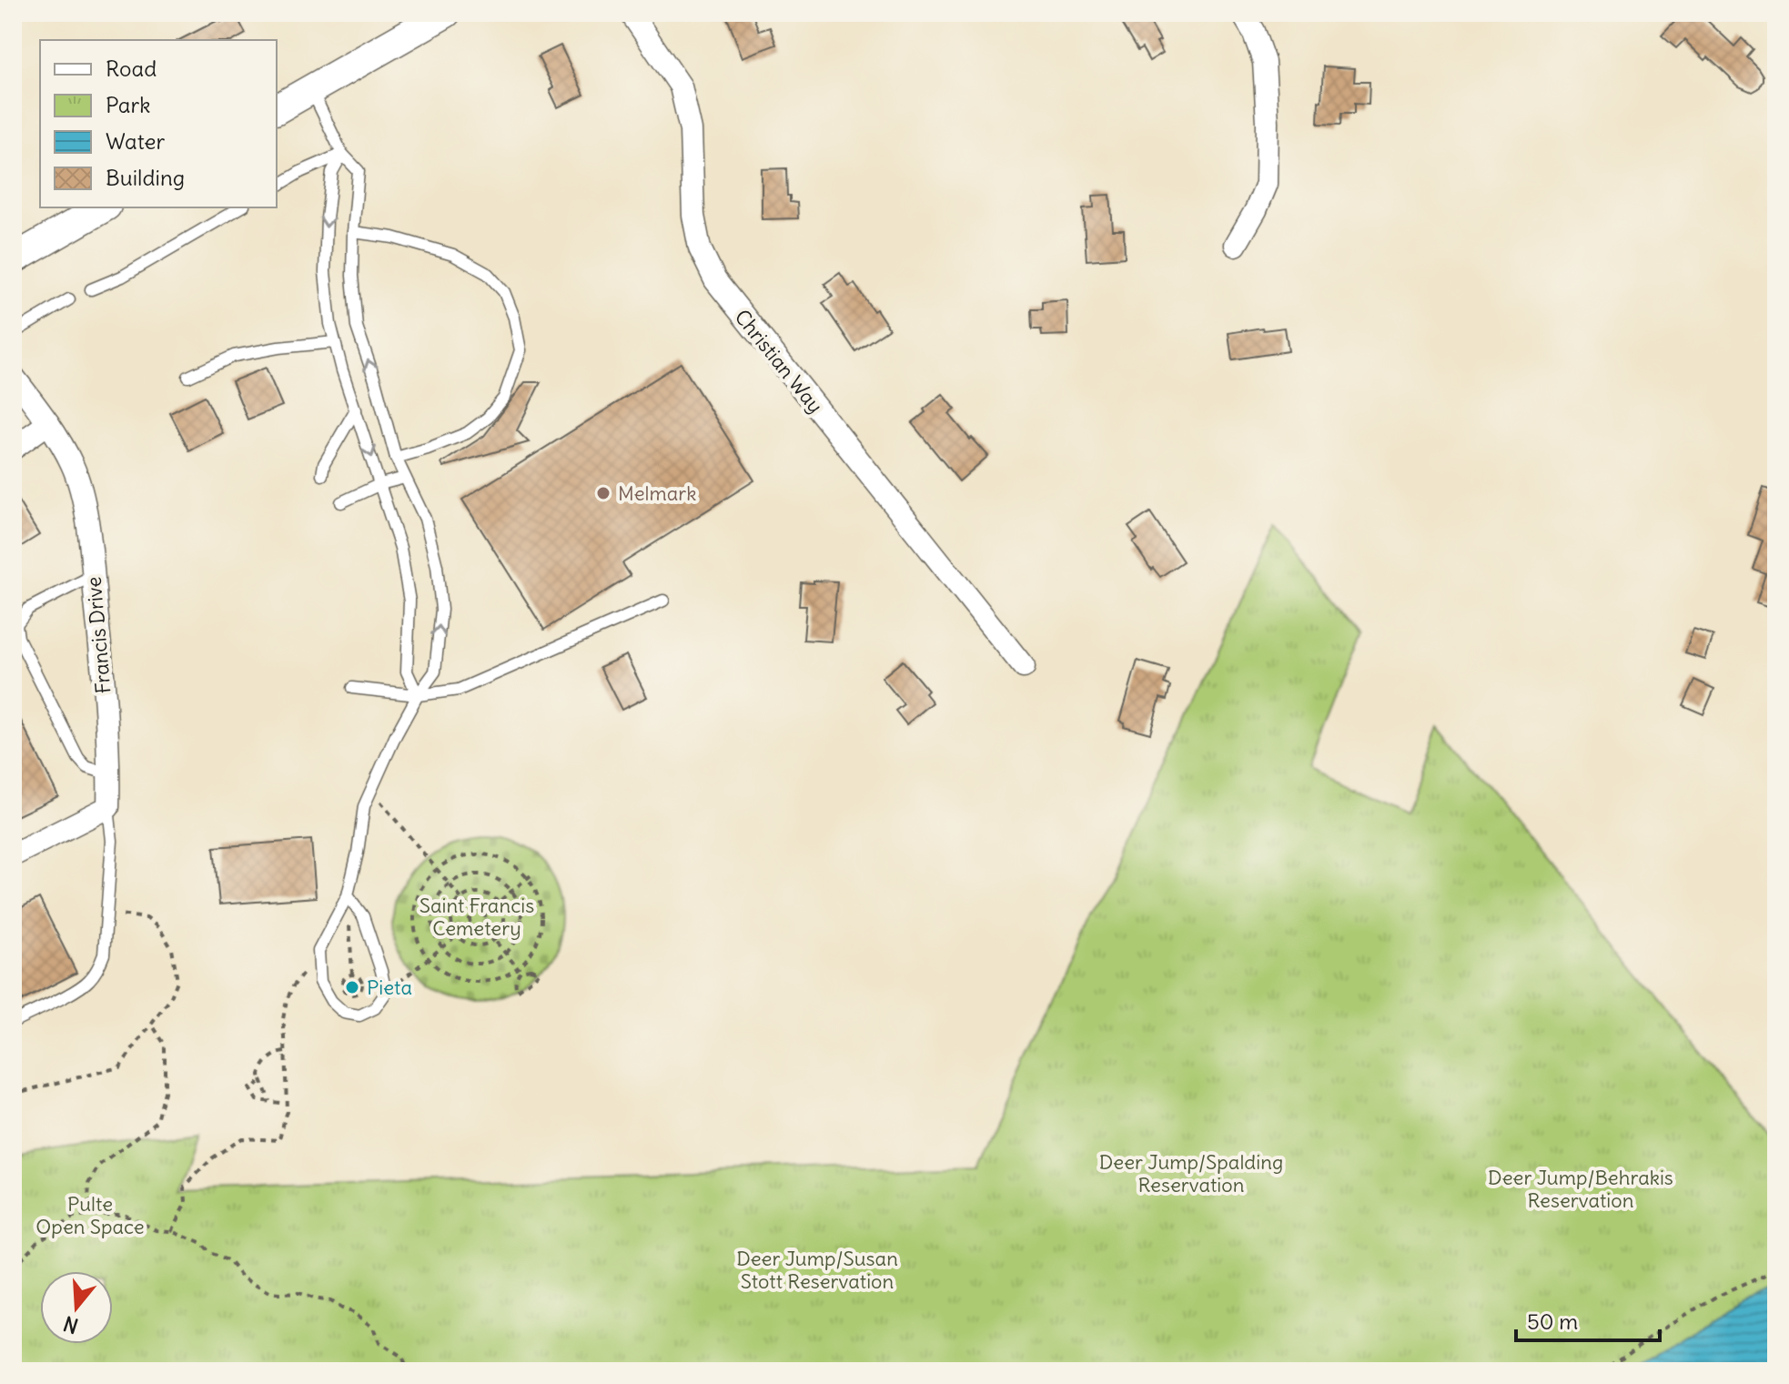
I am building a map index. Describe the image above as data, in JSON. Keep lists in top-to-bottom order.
{
  "streets": {
    "street": ["Christian Way", "Francis Drive"]
  },
  "parks": [
    "Saint Francis Cemetery",
    "Deer Jump/Spalding Reservation",
    "Deer Jump/Behrakis Reservation",
    "Pulte Open Space",
    "Deer Jump/Susan Stott Reservation"
  ],
  "places": ["Melmark", "Pieta"],
  "legend": [
    "Road",
    "Park",
    "Water",
    "Building"
  ],
  "scale_bar": "50 m",
  "north": "bottom"
}
